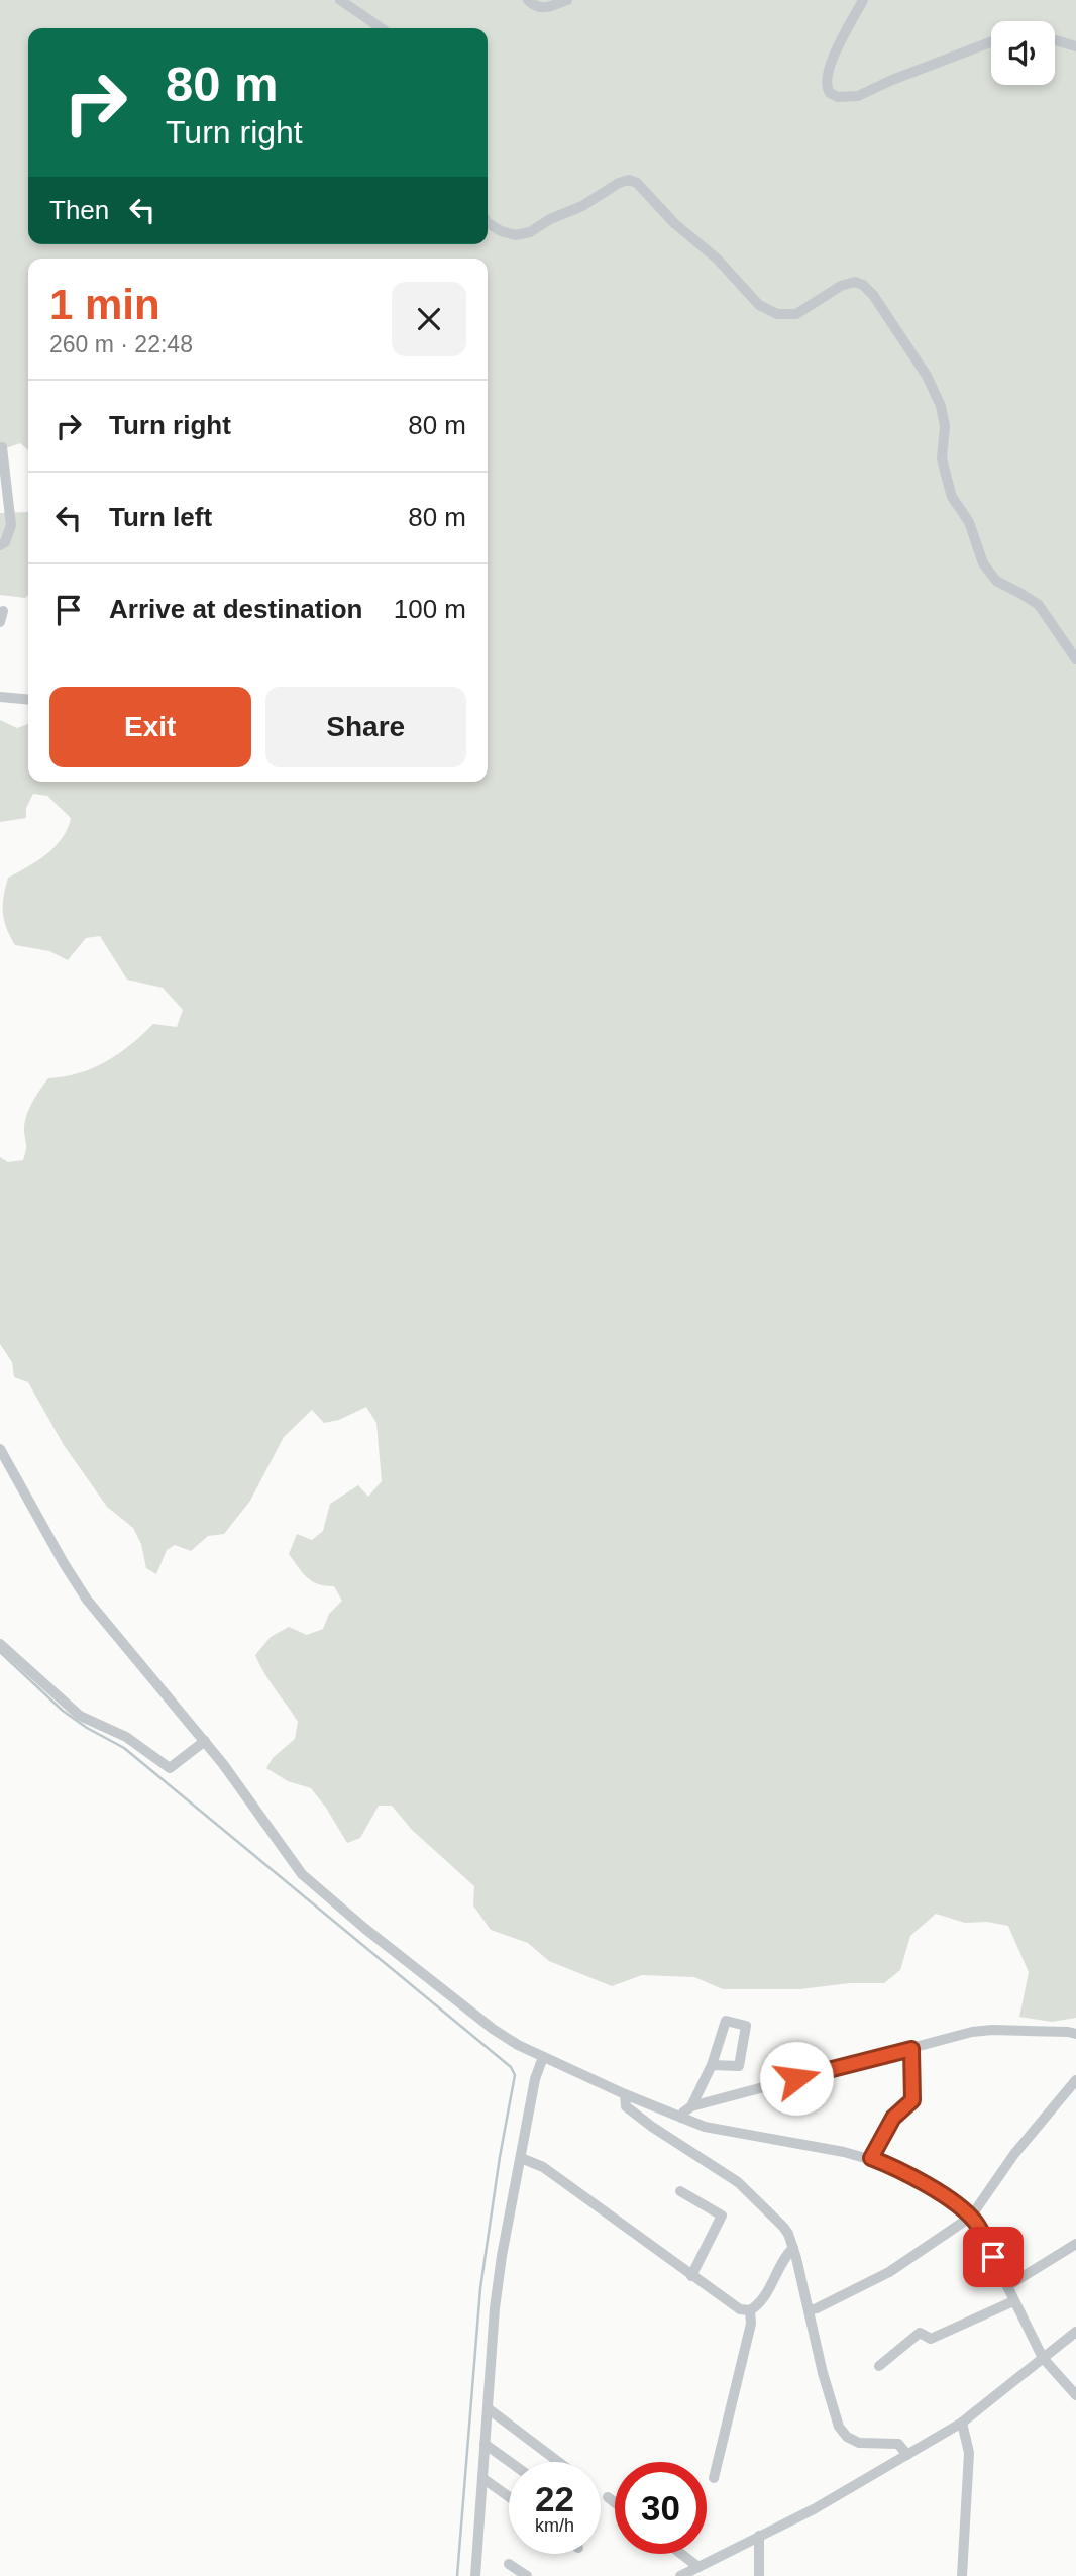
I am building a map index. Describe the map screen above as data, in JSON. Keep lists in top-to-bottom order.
{
  "page": {
    "turn": ["80 m", "Turn right"],
    "then": "Then",
    "heading": ["1 min", "260 m · 22:48"],
    "list": [
      {
        "name": "Turn right",
        "value": "80 m"
      },
      {
        "name": "Turn left",
        "value": "80 m"
      },
      {
        "name": "Arrive at destination",
        "value": "100 m"
      }
    ],
    "buttons": ["Exit", "Share"],
    "speed": "22 km/h",
    "limit": "30"
  }
}
